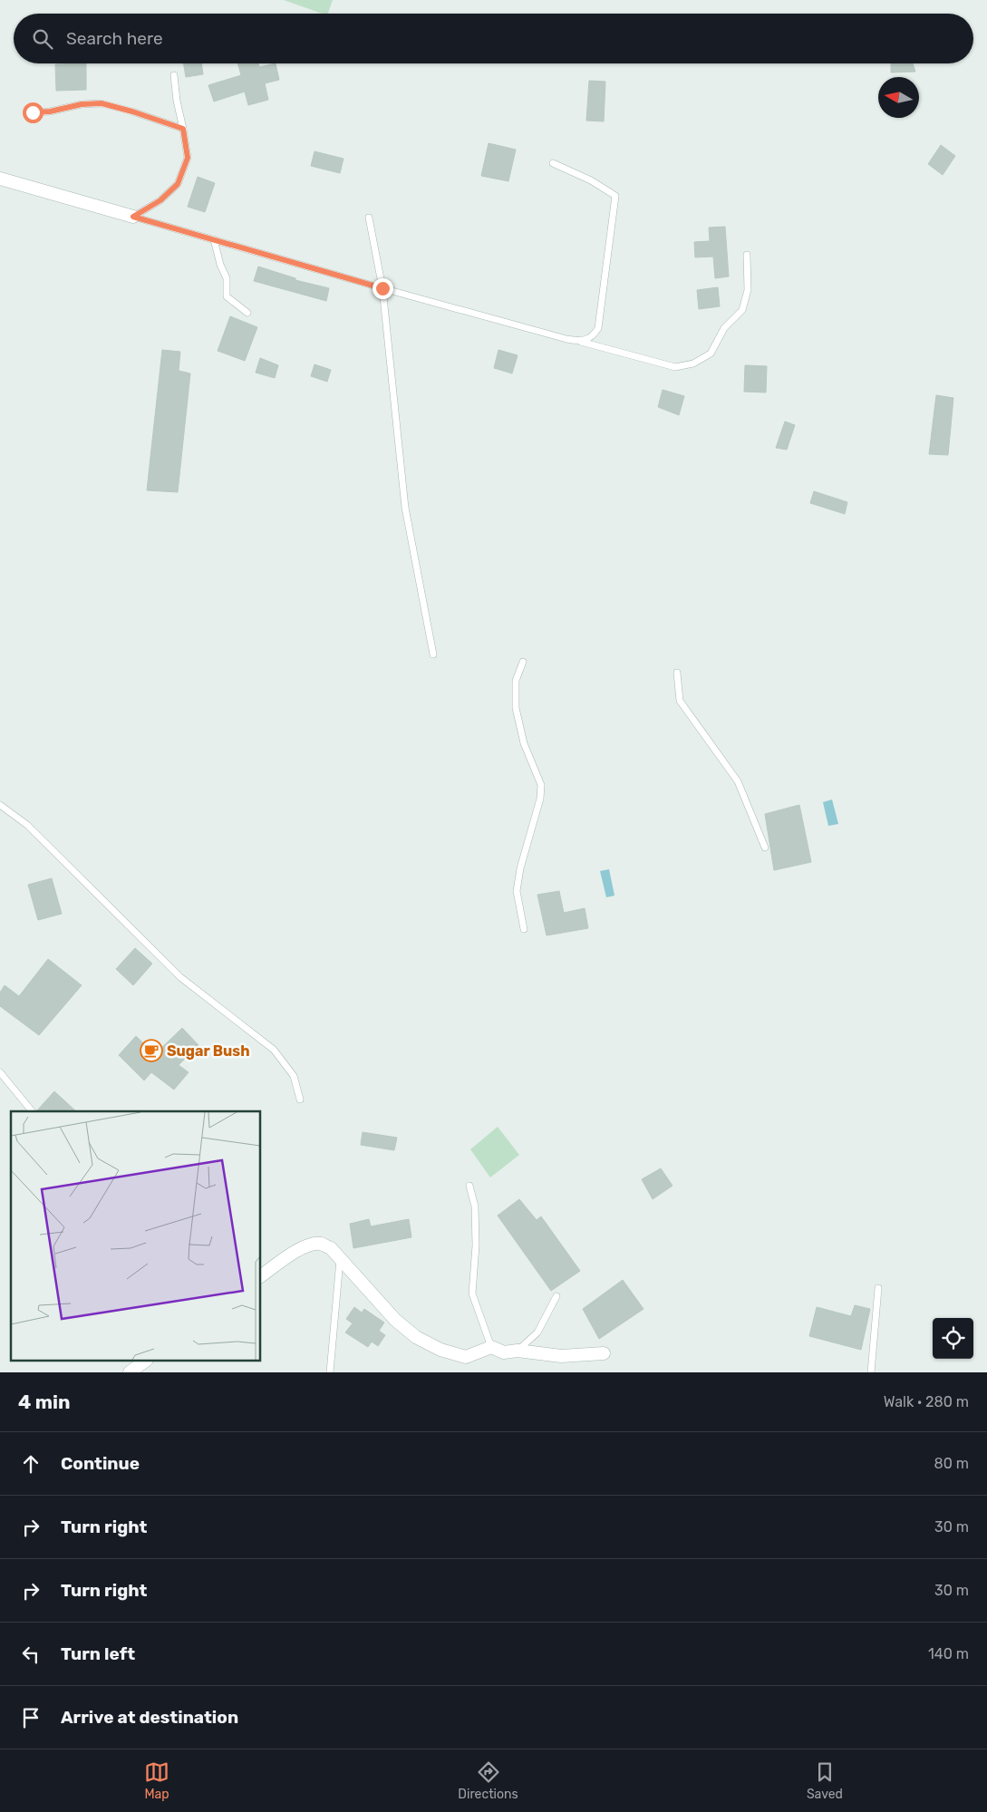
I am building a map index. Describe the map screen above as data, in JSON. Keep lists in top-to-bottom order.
{
  "places": {
    "cafe": ["Sugar Bush"]
  },
  "north": "left",
  "page": {
    "search": "Search here",
    "heading": ["4 min", "Walk · 280 m"],
    "list": [
      ["Continue", "80 m"],
      ["Turn right", "30 m"],
      ["Turn right", "30 m"],
      ["Turn left", "140 m"],
      "Arrive at destination"
    ],
    "nav": ["Map", "Directions", "Saved"]
  }
}
